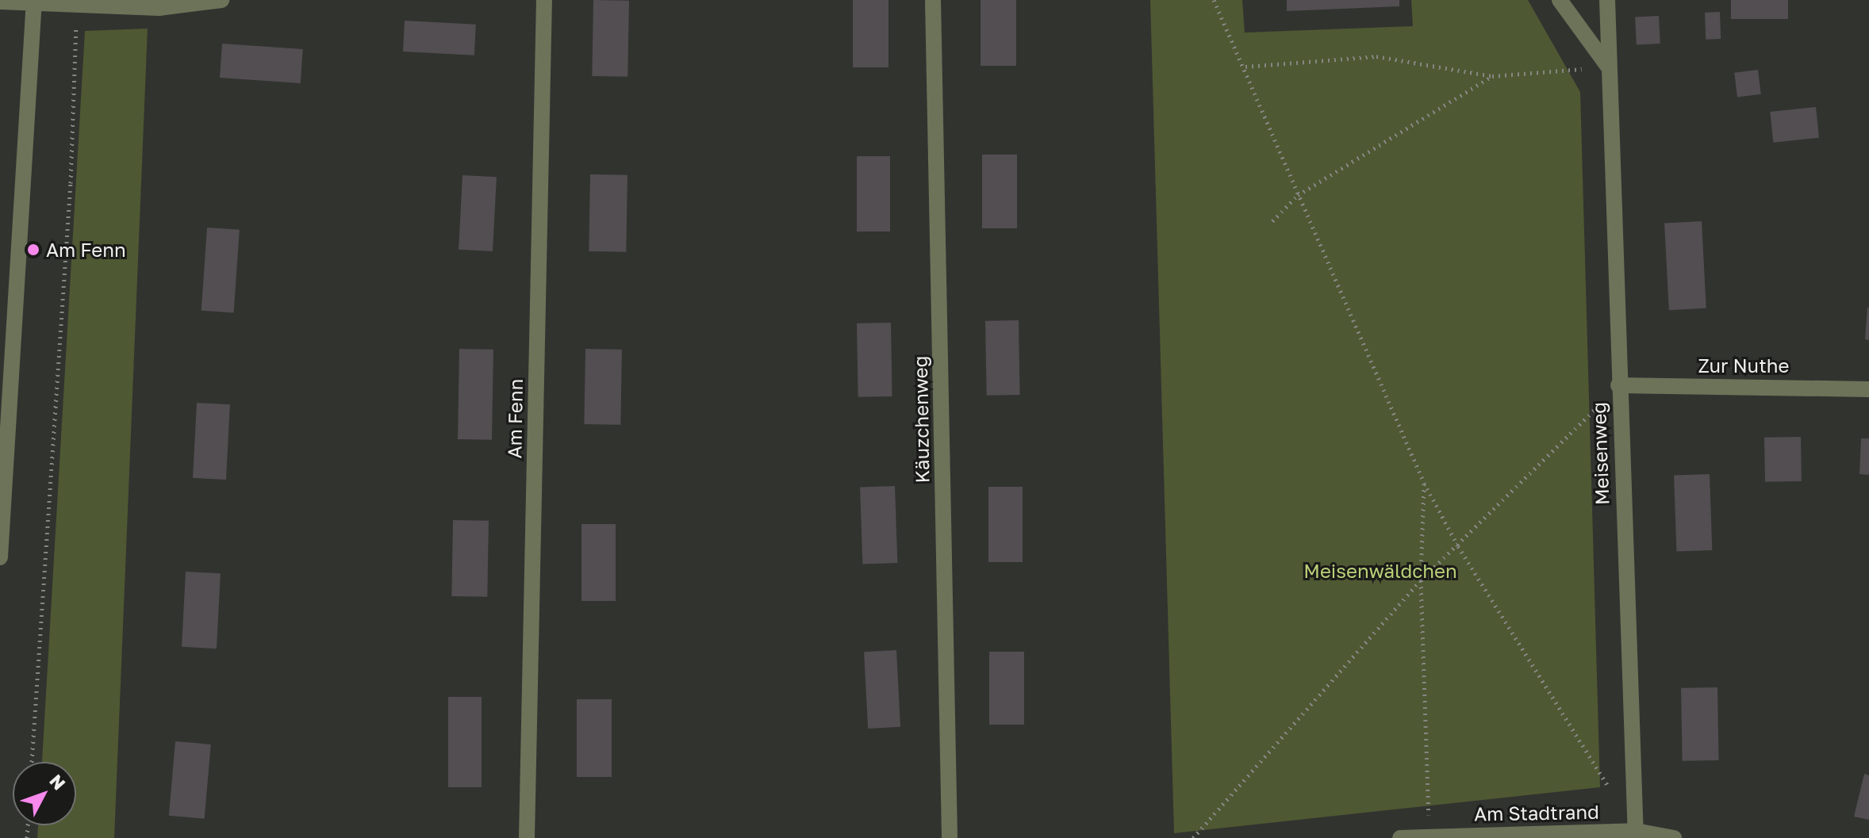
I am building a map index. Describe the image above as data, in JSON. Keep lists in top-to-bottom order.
{
  "streets": {
    "street": [
      "Zur Nuthe",
      "Am Fenn",
      "Käuzchenweg",
      "Meisenweg",
      "Am Stadtrand"
    ]
  },
  "crossings": [
    ["Zur Nuthe", "Meisenweg"],
    ["Meisenweg", "Am Stadtrand"]
  ],
  "parks": ["Meisenwäldchen"],
  "places": ["Am Fenn"],
  "north": "top right"
}
